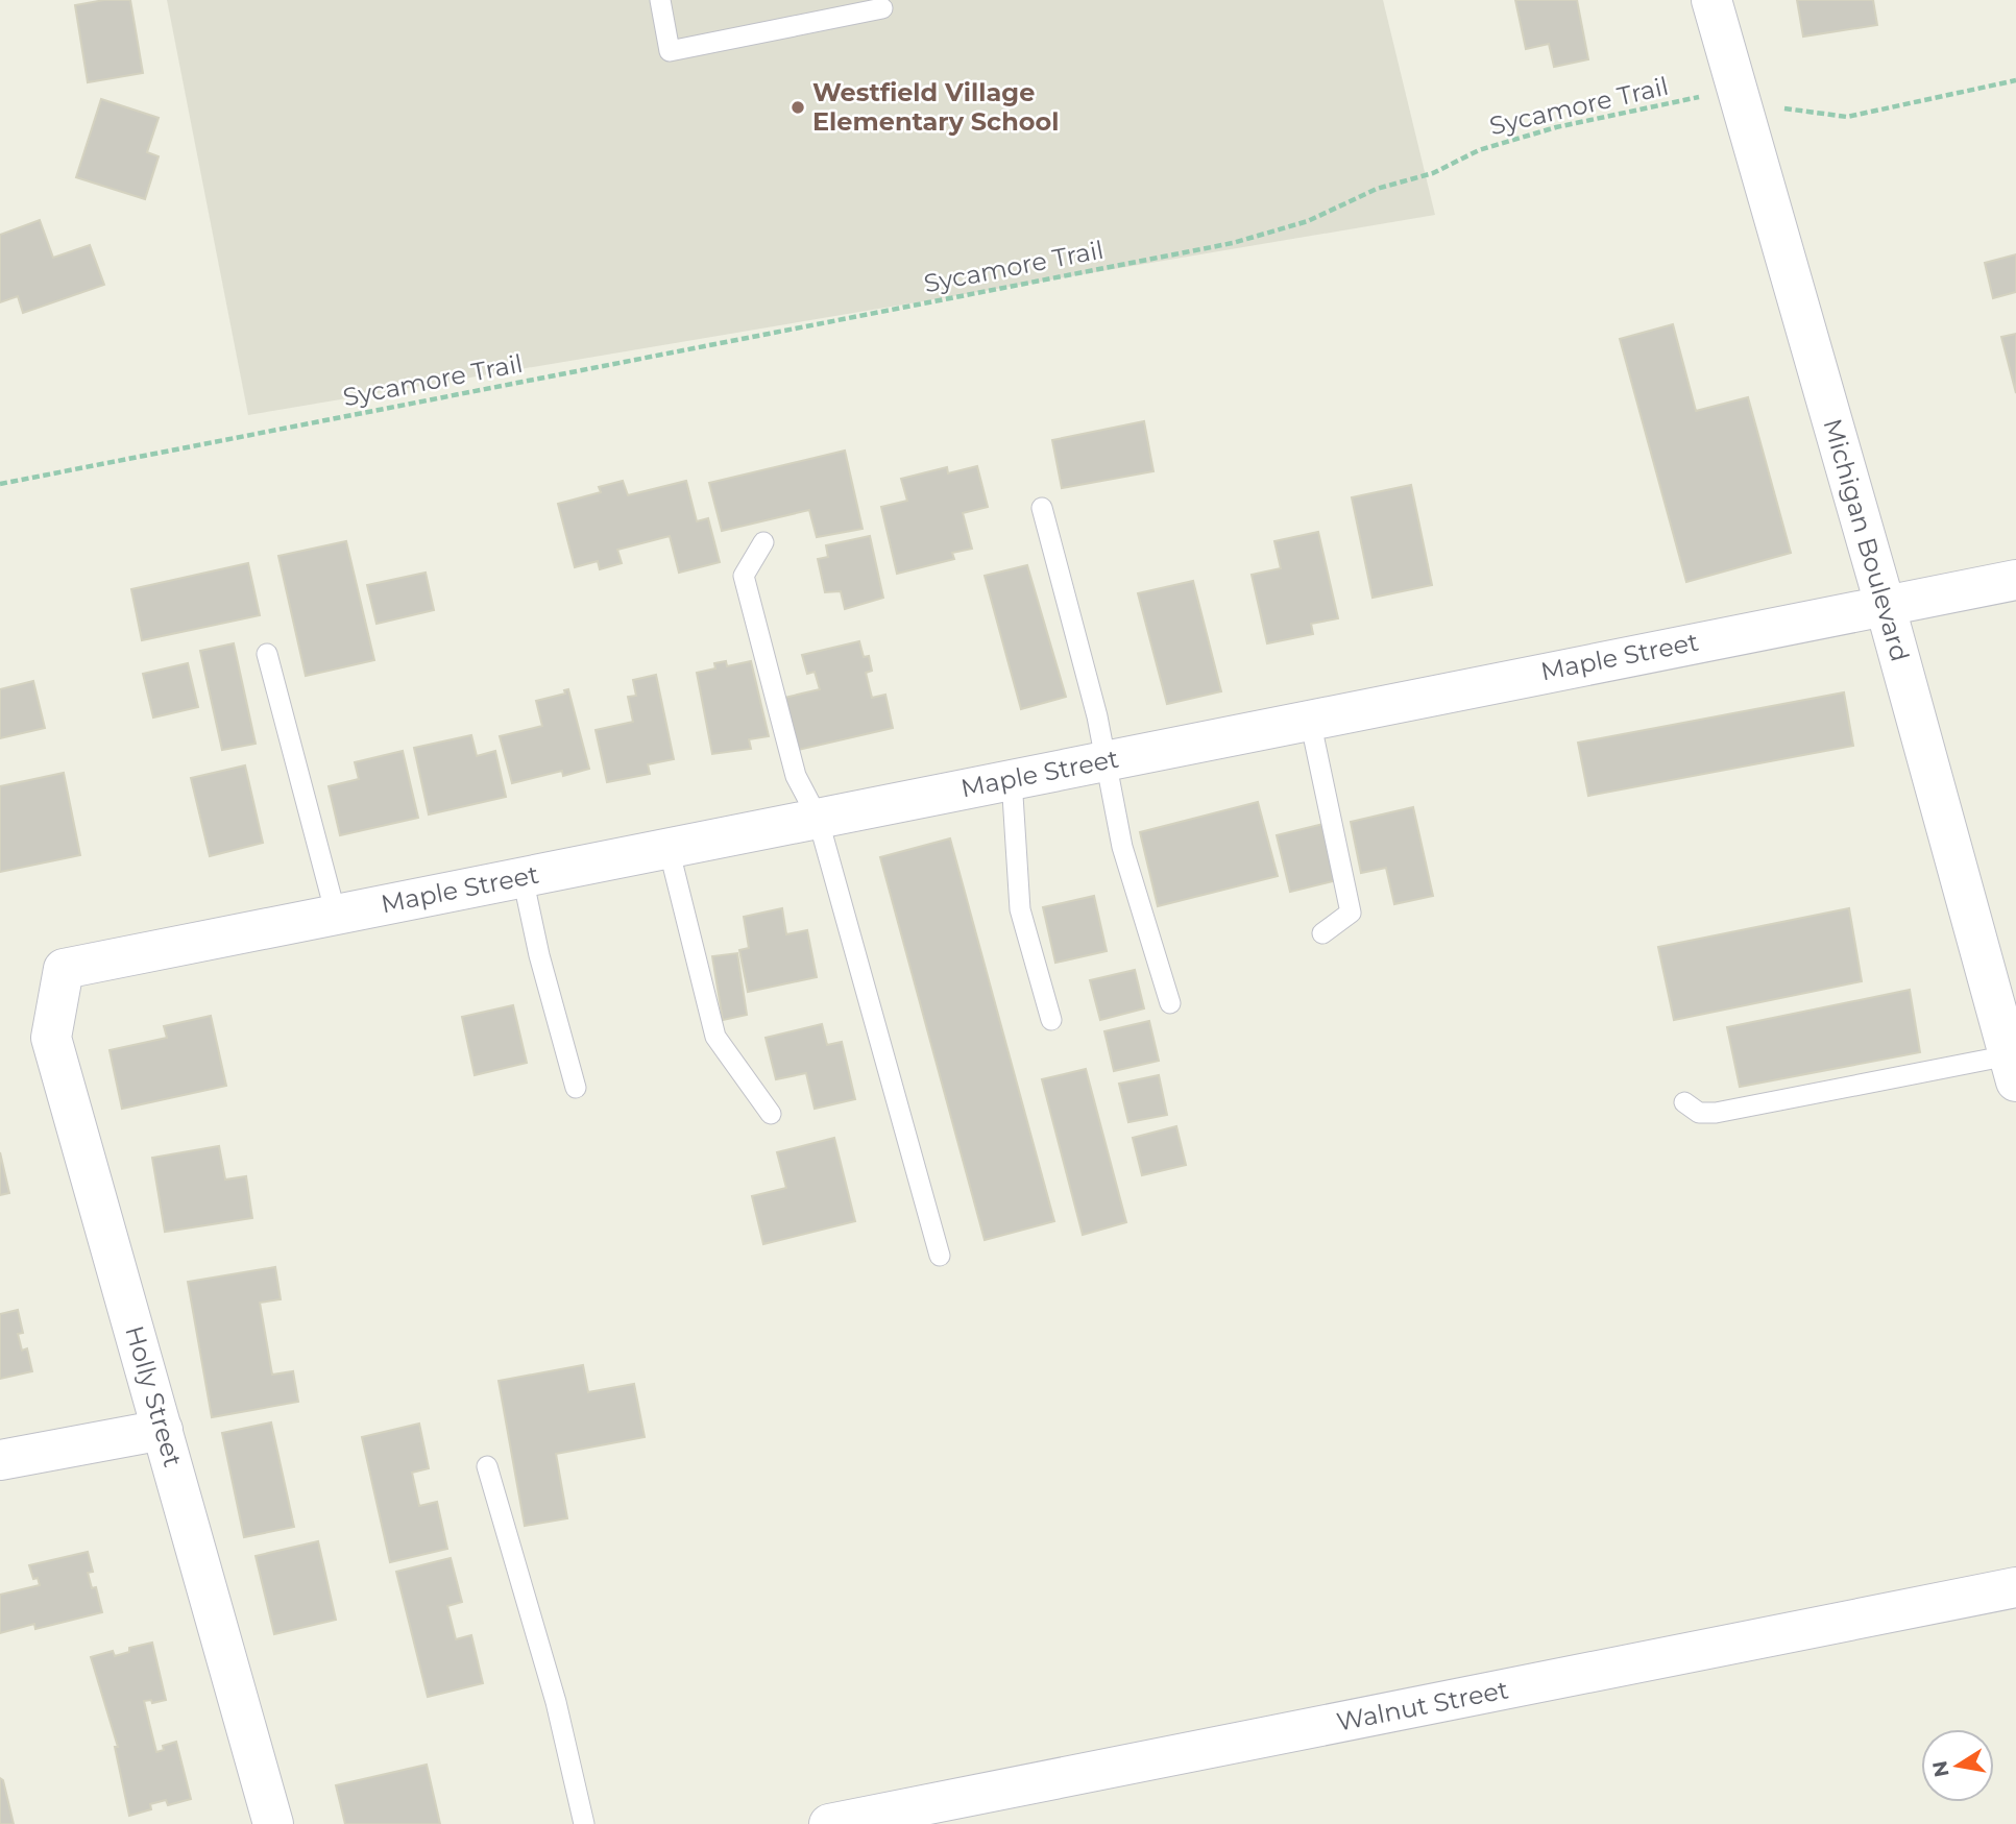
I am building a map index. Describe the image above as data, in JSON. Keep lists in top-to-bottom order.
{
  "streets": {
    "street": [
      "Michigan Boulevard",
      "Maple Street",
      "Holly Street",
      "Walnut Street"
    ],
    "path": ["Sycamore Trail"]
  },
  "crossings": [
    ["Sycamore Trail", "Michigan Boulevard"],
    ["Michigan Boulevard", "Maple Street"],
    ["Maple Street", "Holly Street"]
  ],
  "places": ["Westfield Village Elementary School"],
  "north": "left"
}
